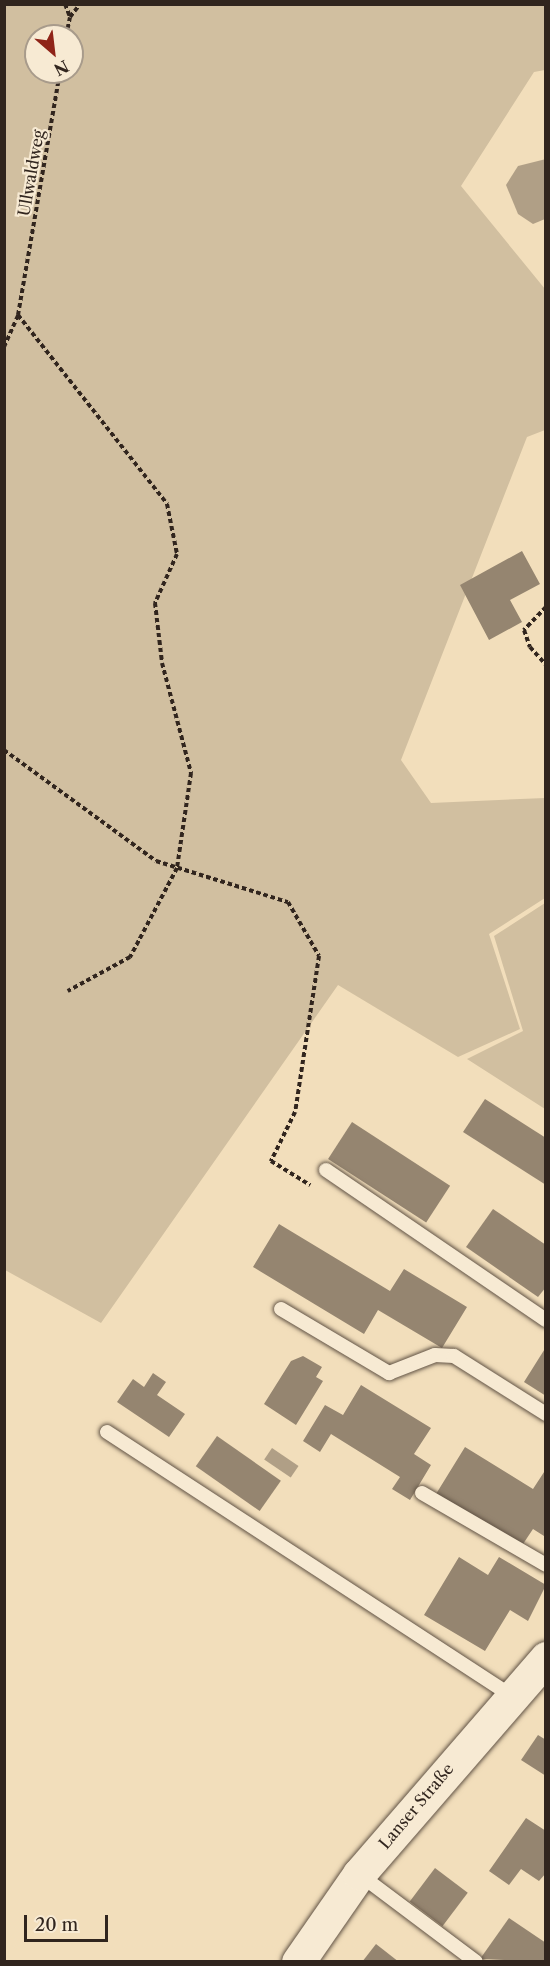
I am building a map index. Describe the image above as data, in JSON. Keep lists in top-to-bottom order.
{
  "streets": {
    "main road": ["Lanser Straße"],
    "path": ["Ullwaldweg"]
  },
  "scale_bar": "20 m",
  "north": "bottom right"
}
